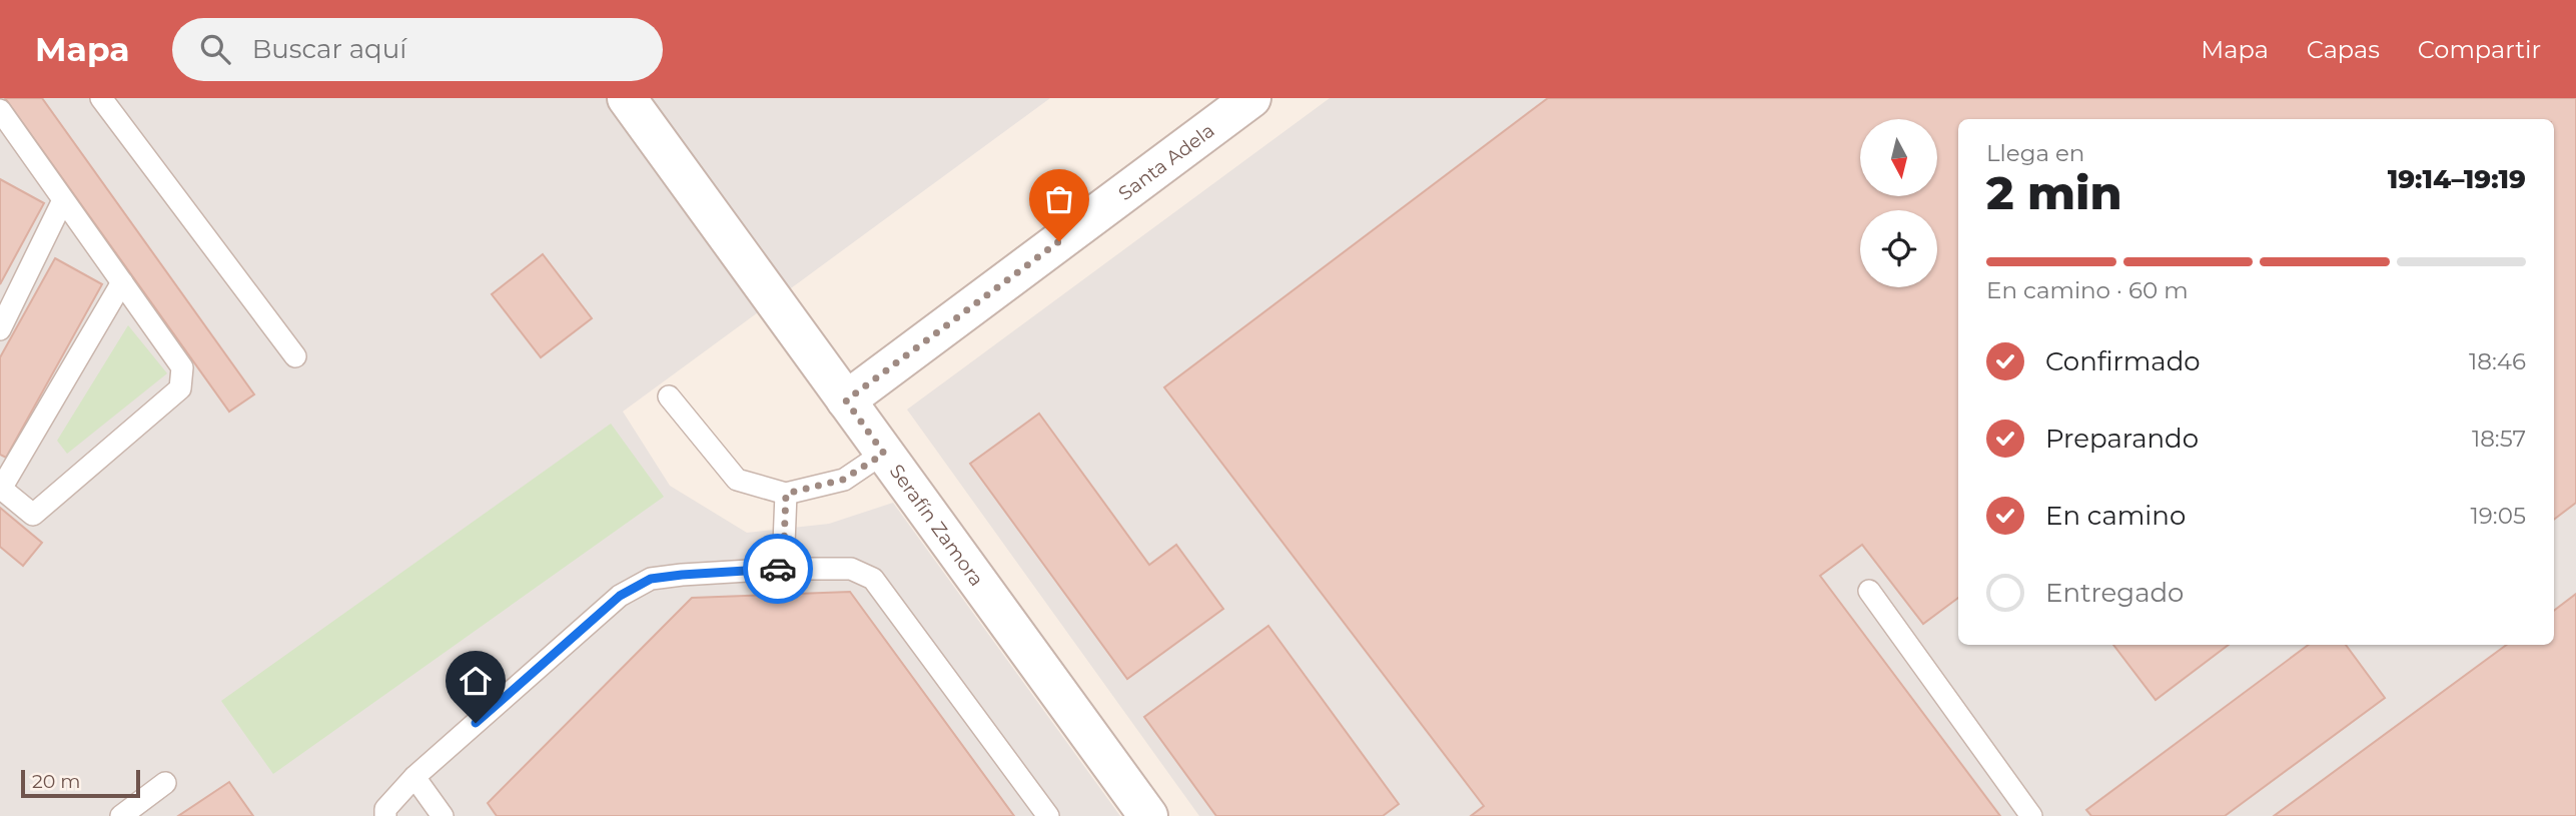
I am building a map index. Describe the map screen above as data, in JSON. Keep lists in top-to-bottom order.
{
  "streets": {
    "street": ["Santa Adela", "Serafín Zamora"]
  },
  "crossings": [
    ["Santa Adela", "Serafín Zamora"]
  ],
  "scale_bar": "20 m",
  "north": "bottom",
  "page": {
    "header": "Mapa",
    "search": "Buscar aquí",
    "nav": ["Mapa", "Capas", "Compartir"],
    "heading": ["2 min", "Llega en", "19:14–19:19"],
    "bar": "En camino · 60 m",
    "list": [
      ["Confirmado", "18:46"],
      ["Preparando", "18:57"],
      ["En camino", "19:05"],
      "Entregado"
    ],
    "scale": "20 m"
  }
}
